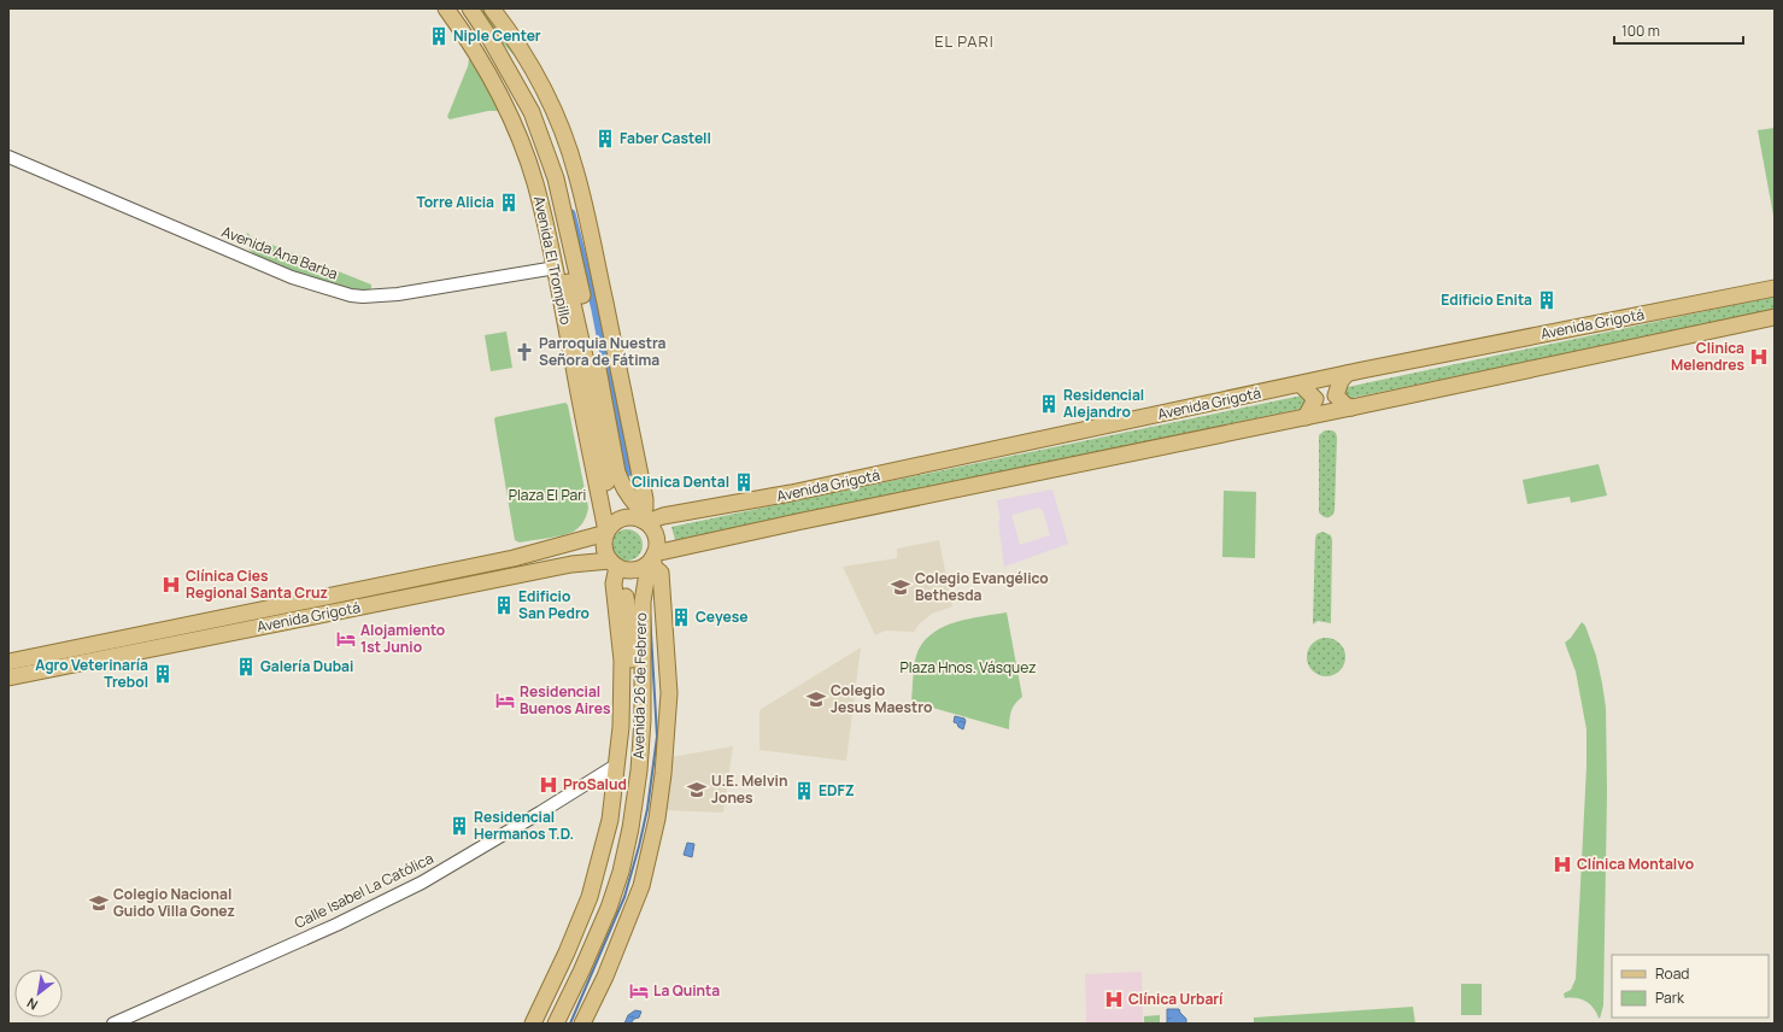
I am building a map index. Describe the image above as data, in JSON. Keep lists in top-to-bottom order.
{
  "streets": {
    "main road": ["Avenida El Trompillo", "Avenida Grigotá", "Avenida 26 de Febrero"],
    "street": ["Avenida Ana Barba", "Calle Isabel La Católica"]
  },
  "crossings": [
    ["Avenida Ana Barba", "Avenida El Trompillo"],
    ["Avenida El Trompillo", "Avenida Grigotá"],
    ["Avenida El Trompillo", "Avenida 26 de Febrero"],
    ["Avenida Grigotá", "Avenida 26 de Febrero"],
    ["Avenida 26 de Febrero", "Calle Isabel La Católica"]
  ],
  "districts": ["EL PARI"],
  "parks": ["Plaza El Pari", "Plaza Hnos. Vásquez"],
  "places": {
    "building": [
      "Niple Center",
      "Faber Castell",
      "Torre Alicia",
      "Edificio Enita",
      "Residencial Alejandro",
      "Clinica Dental",
      "Edificio San Pedro",
      "Ceyese",
      "Galería Dubai",
      "Agro Veterinaría Trebol",
      "EDFZ",
      "Residencial Hermanos T.D."
    ],
    "church": ["Parroquia Nuestra Señora de Fátima"],
    "hospital": [
      "Clinica Melendres",
      "Clínica Cies Regional Santa Cruz",
      "ProSalud",
      "Clínica Montalvo",
      "Clínica Urbarí"
    ],
    "school or university": [
      "Colegio Evangélico Bethesda",
      "Colegio Jesus Maestro",
      "U.E. Melvin Jones",
      "Colegio Nacional Guido Villa Gonez"
    ],
    "hotel": ["Alojamiento 1st Junio", "Residencial Buenos Aires", "La Quinta"]
  },
  "legend": ["Road", "Park"],
  "scale_bar": "100 m",
  "north": "bottom left"
}
